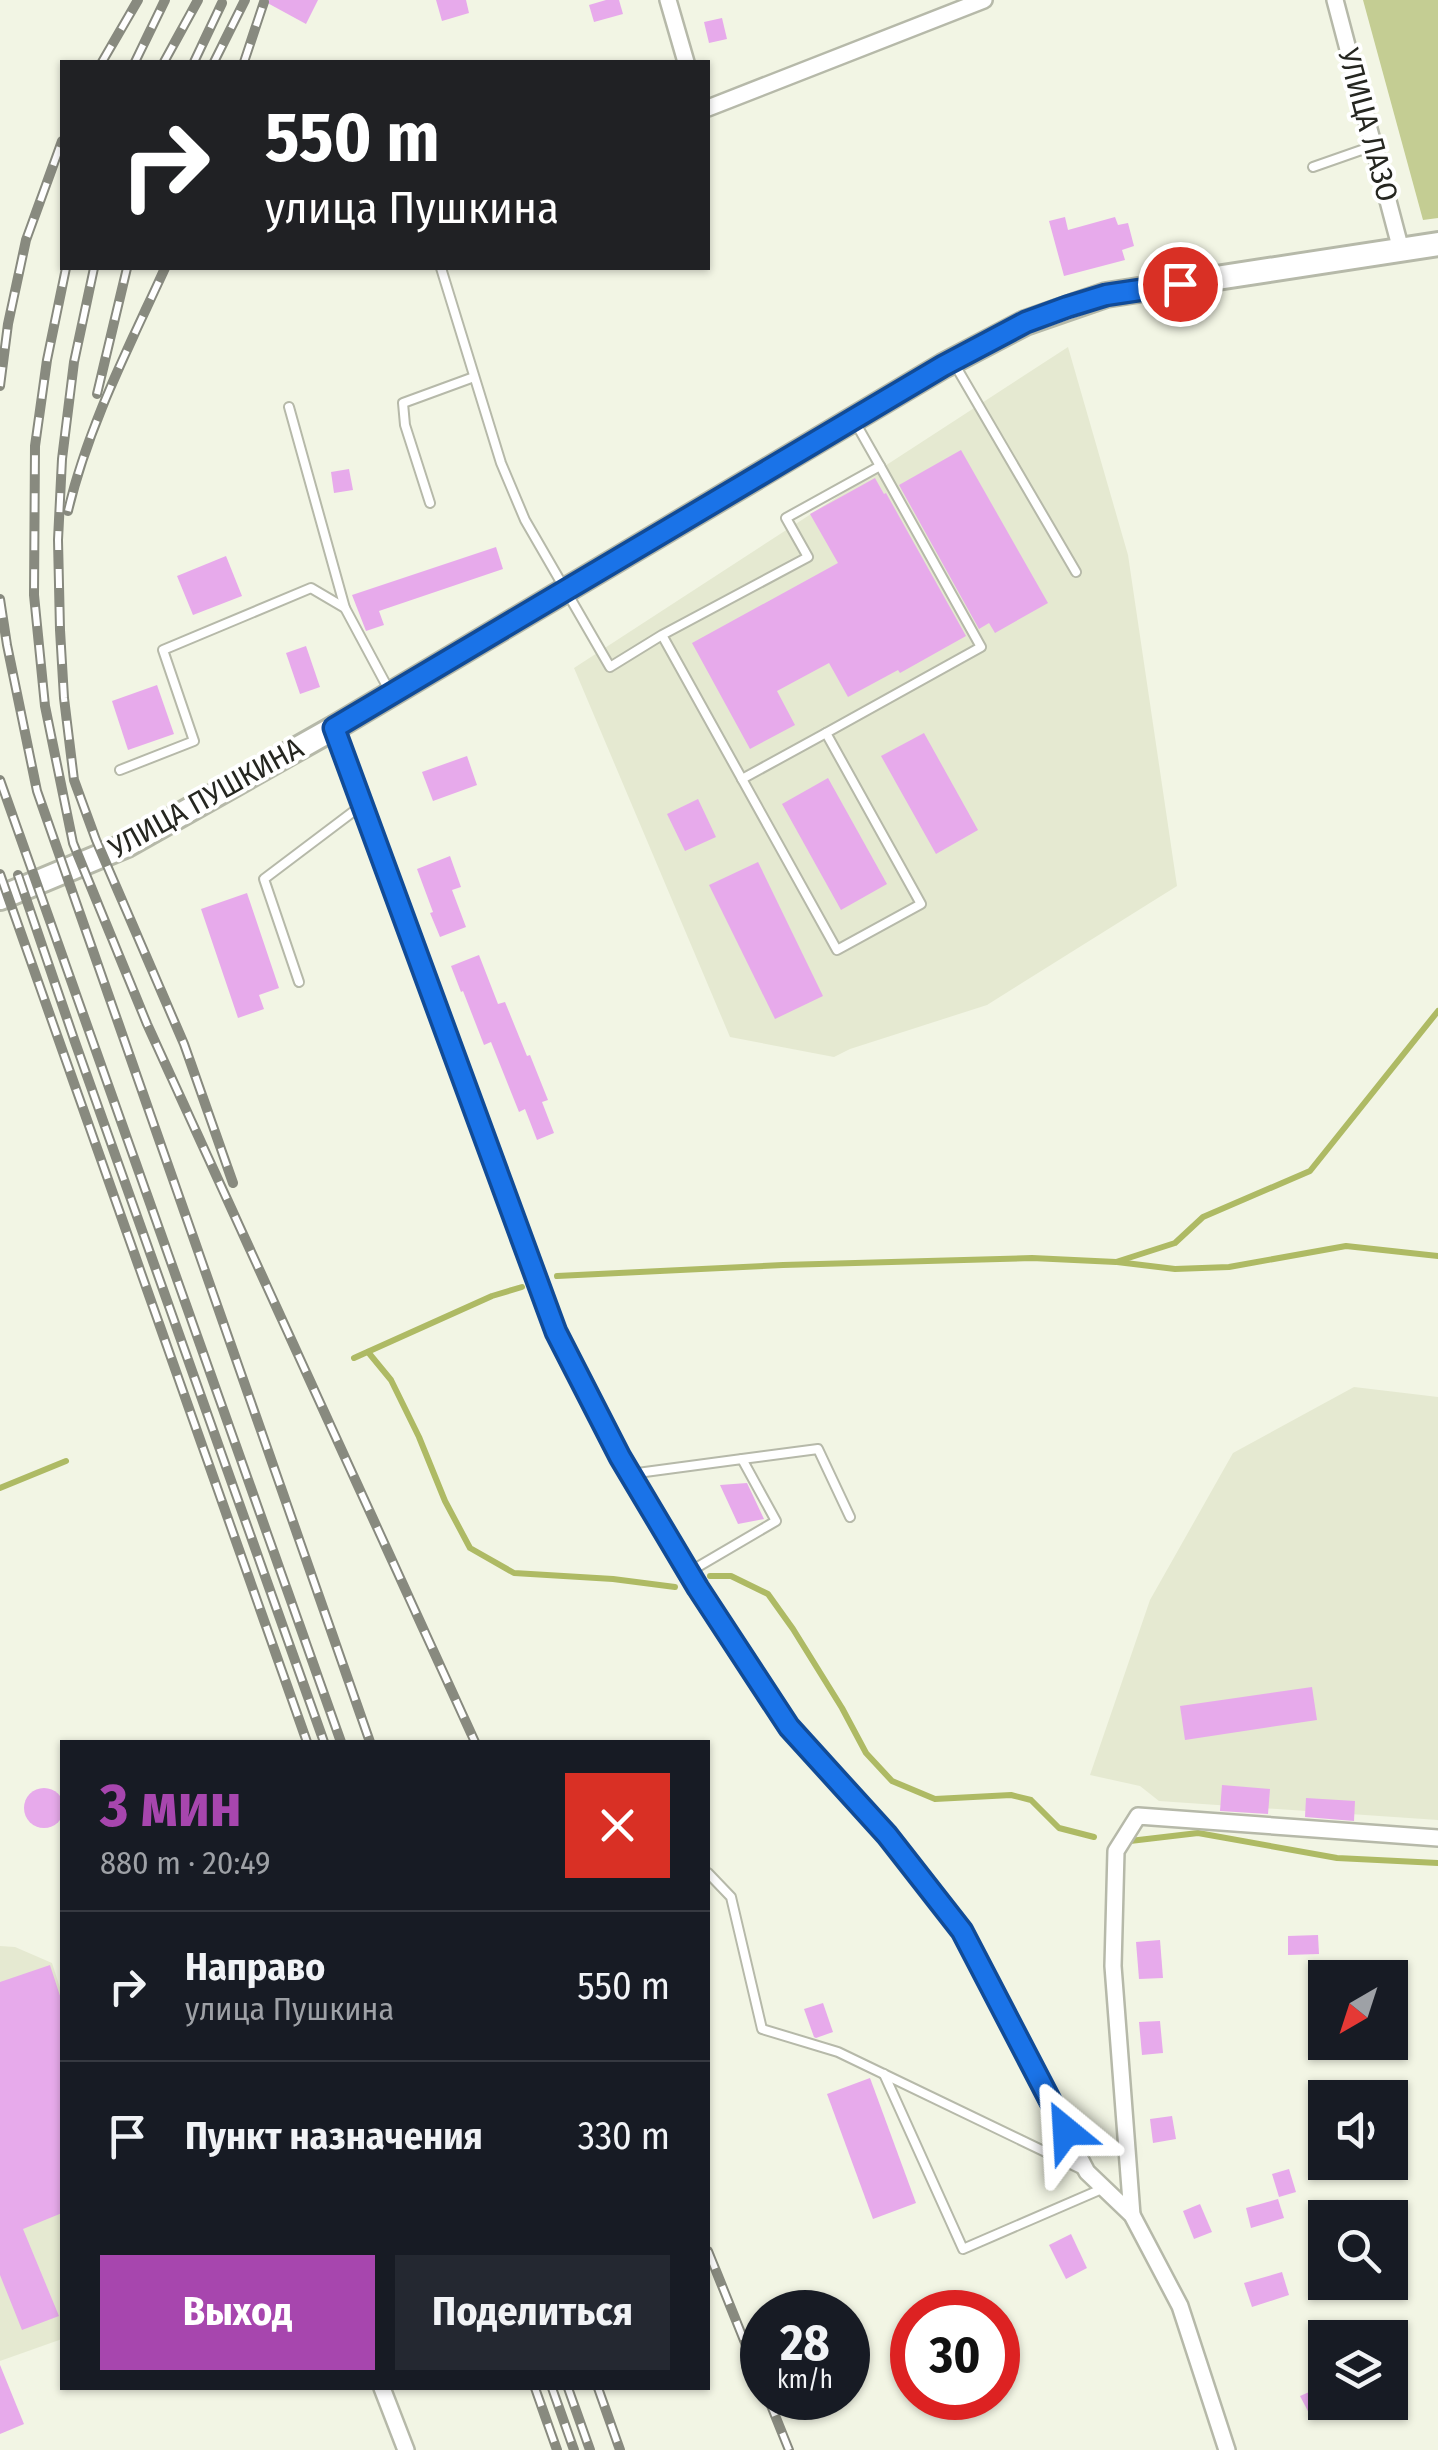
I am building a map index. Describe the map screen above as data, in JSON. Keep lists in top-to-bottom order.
{
  "streets": {
    "main road": ["УЛИЦА ПУШКИНА"],
    "street": ["УЛИЦА ЛАЗО"]
  },
  "crossings": [
    ["УЛИЦА ЛАЗО", "УЛИЦА ПУШКИНА"]
  ],
  "north": "bottom left",
  "page": {
    "turn": ["550 m", "улица Пушкина"],
    "heading": ["3 мин", "880 m · 20:49"],
    "list": [
      {
        "name": "Направо",
        "note": "улица Пушкина",
        "value": "550 m"
      },
      {
        "name": "Пункт назначения",
        "value": "330 m"
      }
    ],
    "buttons": ["Выход", "Поделиться"],
    "speed": "28 km/h",
    "limit": "30"
  }
}
